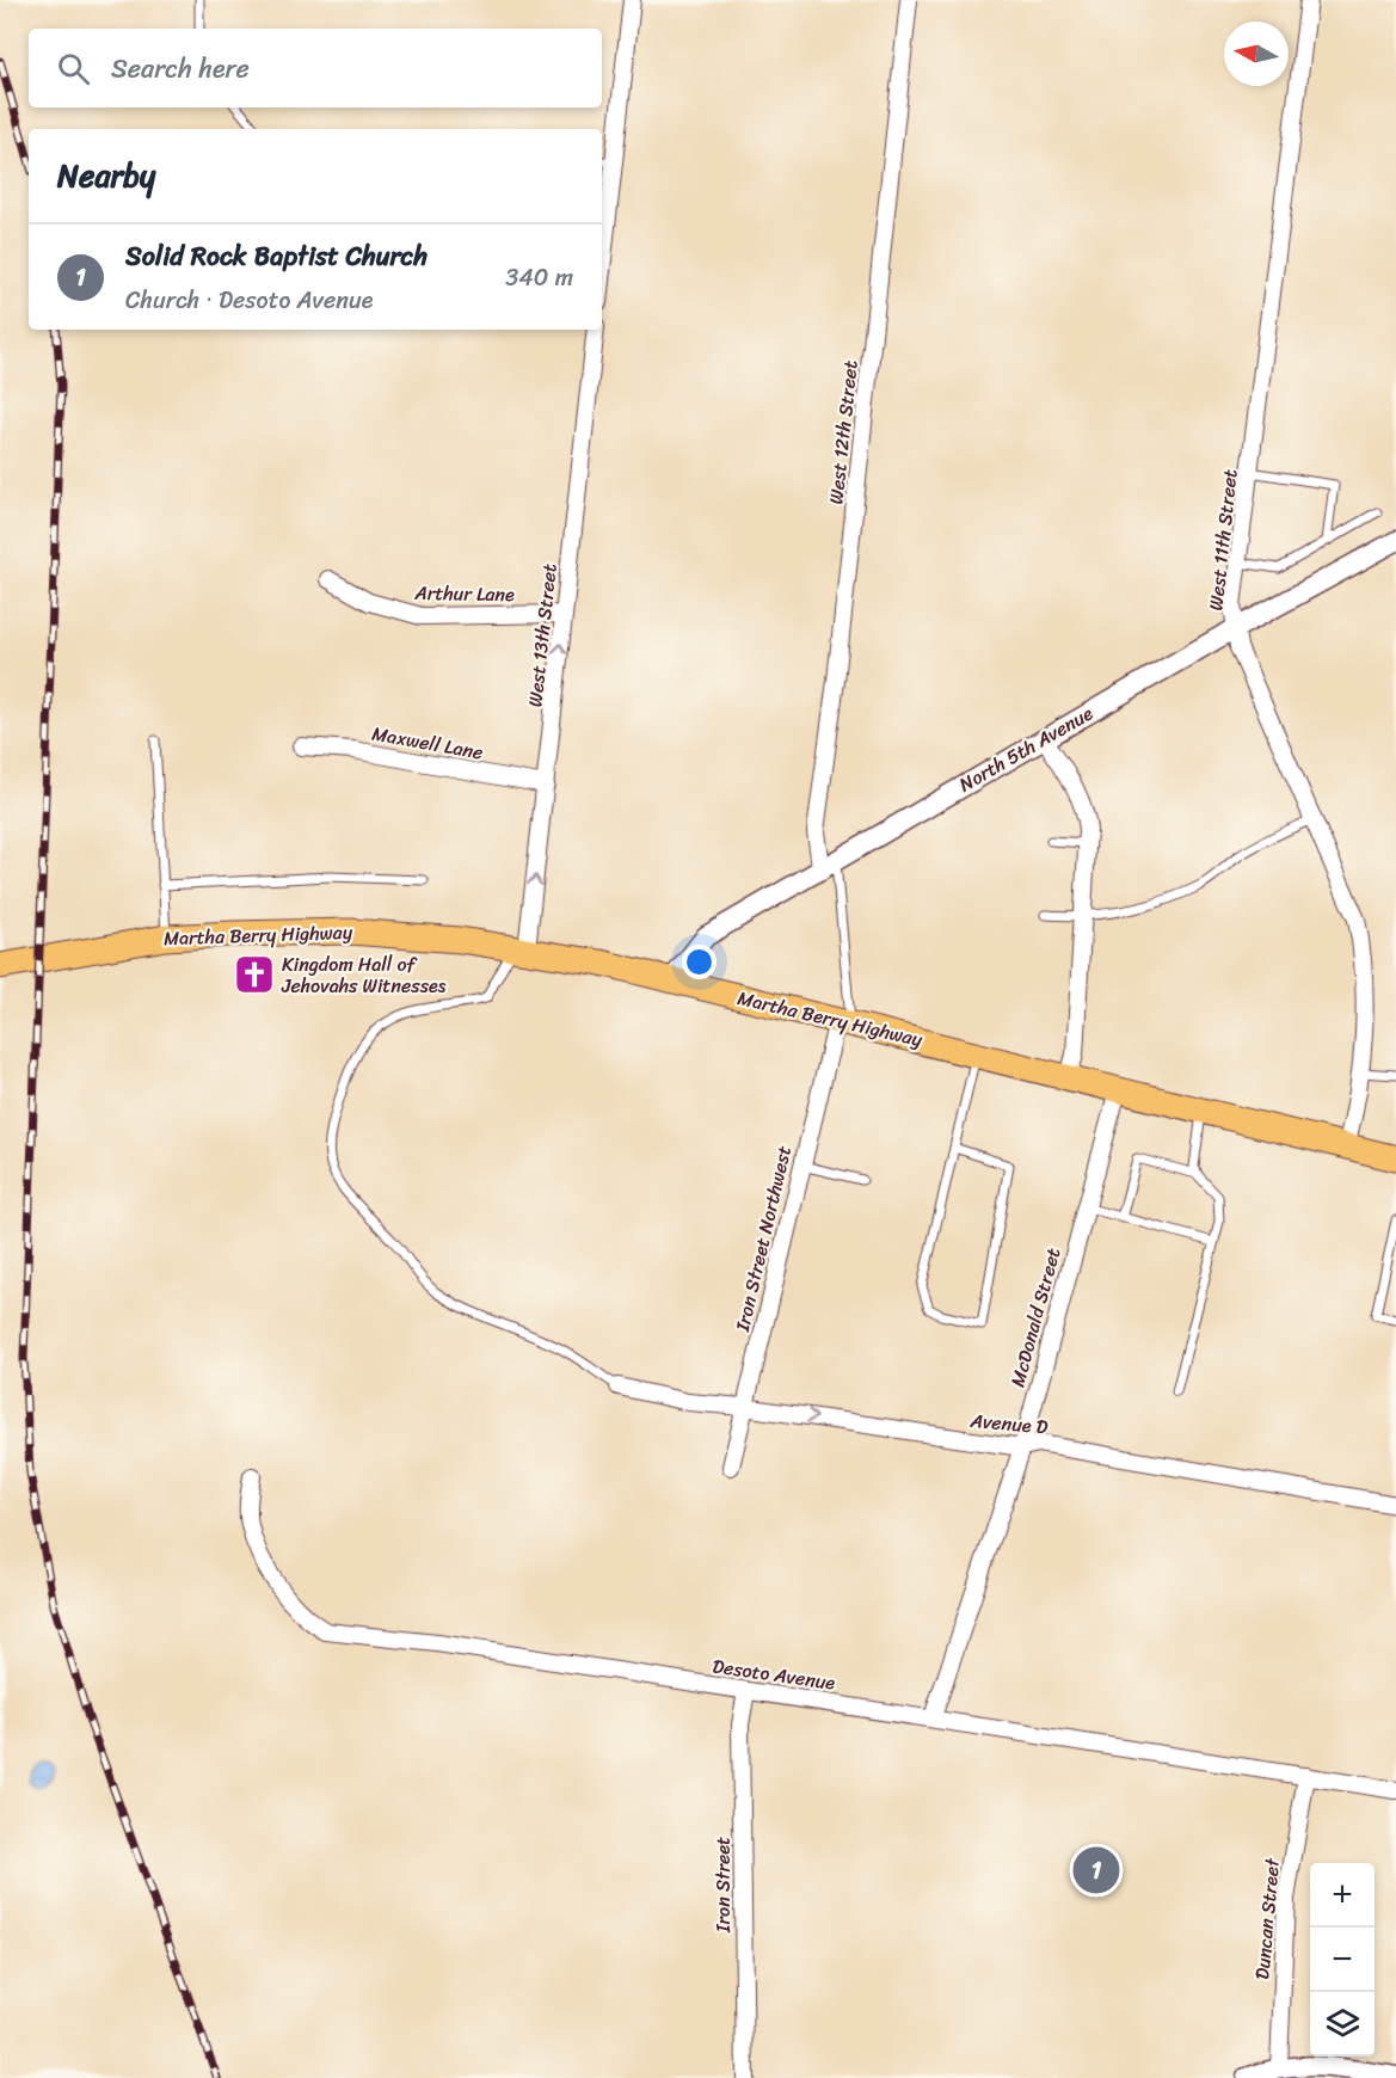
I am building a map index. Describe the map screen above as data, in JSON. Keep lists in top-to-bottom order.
{
  "streets": {
    "main road": ["Martha Berry Highway"],
    "street": [
      "West 12th Street",
      "West 11th Street",
      "Arthur Lane",
      "West 13th Street",
      "Maxwell Lane",
      "North 5th Avenue",
      "Iron Street Northwest",
      "McDonald Street",
      "Avenue D",
      "Desoto Avenue",
      "Iron Street",
      "Duncan Street"
    ]
  },
  "crossings": [
    ["West 12th Street", "North 5th Avenue"],
    ["West 11th Street", "North 5th Avenue"],
    ["West 11th Street", "Martha Berry Highway"],
    ["Arthur Lane", "West 13th Street"],
    ["West 13th Street", "Maxwell Lane"],
    ["West 13th Street", "Martha Berry Highway"],
    ["North 5th Avenue", "Martha Berry Highway"],
    ["Martha Berry Highway", "Iron Street Northwest"],
    ["Martha Berry Highway", "McDonald Street"],
    ["Iron Street Northwest", "Avenue D"],
    ["McDonald Street", "Avenue D"],
    ["McDonald Street", "Desoto Avenue"],
    ["Desoto Avenue", "Iron Street"],
    ["Desoto Avenue", "Duncan Street"]
  ],
  "one_way": ["West 13th Street", "Avenue D"],
  "places": {
    "church": ["Kingdom Hall of Jehovahs Witnesses"]
  },
  "north": "left",
  "page": {
    "search": "Search here",
    "heading": "Nearby",
    "list": [
      {
        "mark": "1",
        "name": "Solid Rock Baptist Church",
        "note": "Church · Desoto Avenue",
        "value": "340 m"
      }
    ],
    "pins": "1",
    "map_buttons": ["+", "−"]
  }
}
